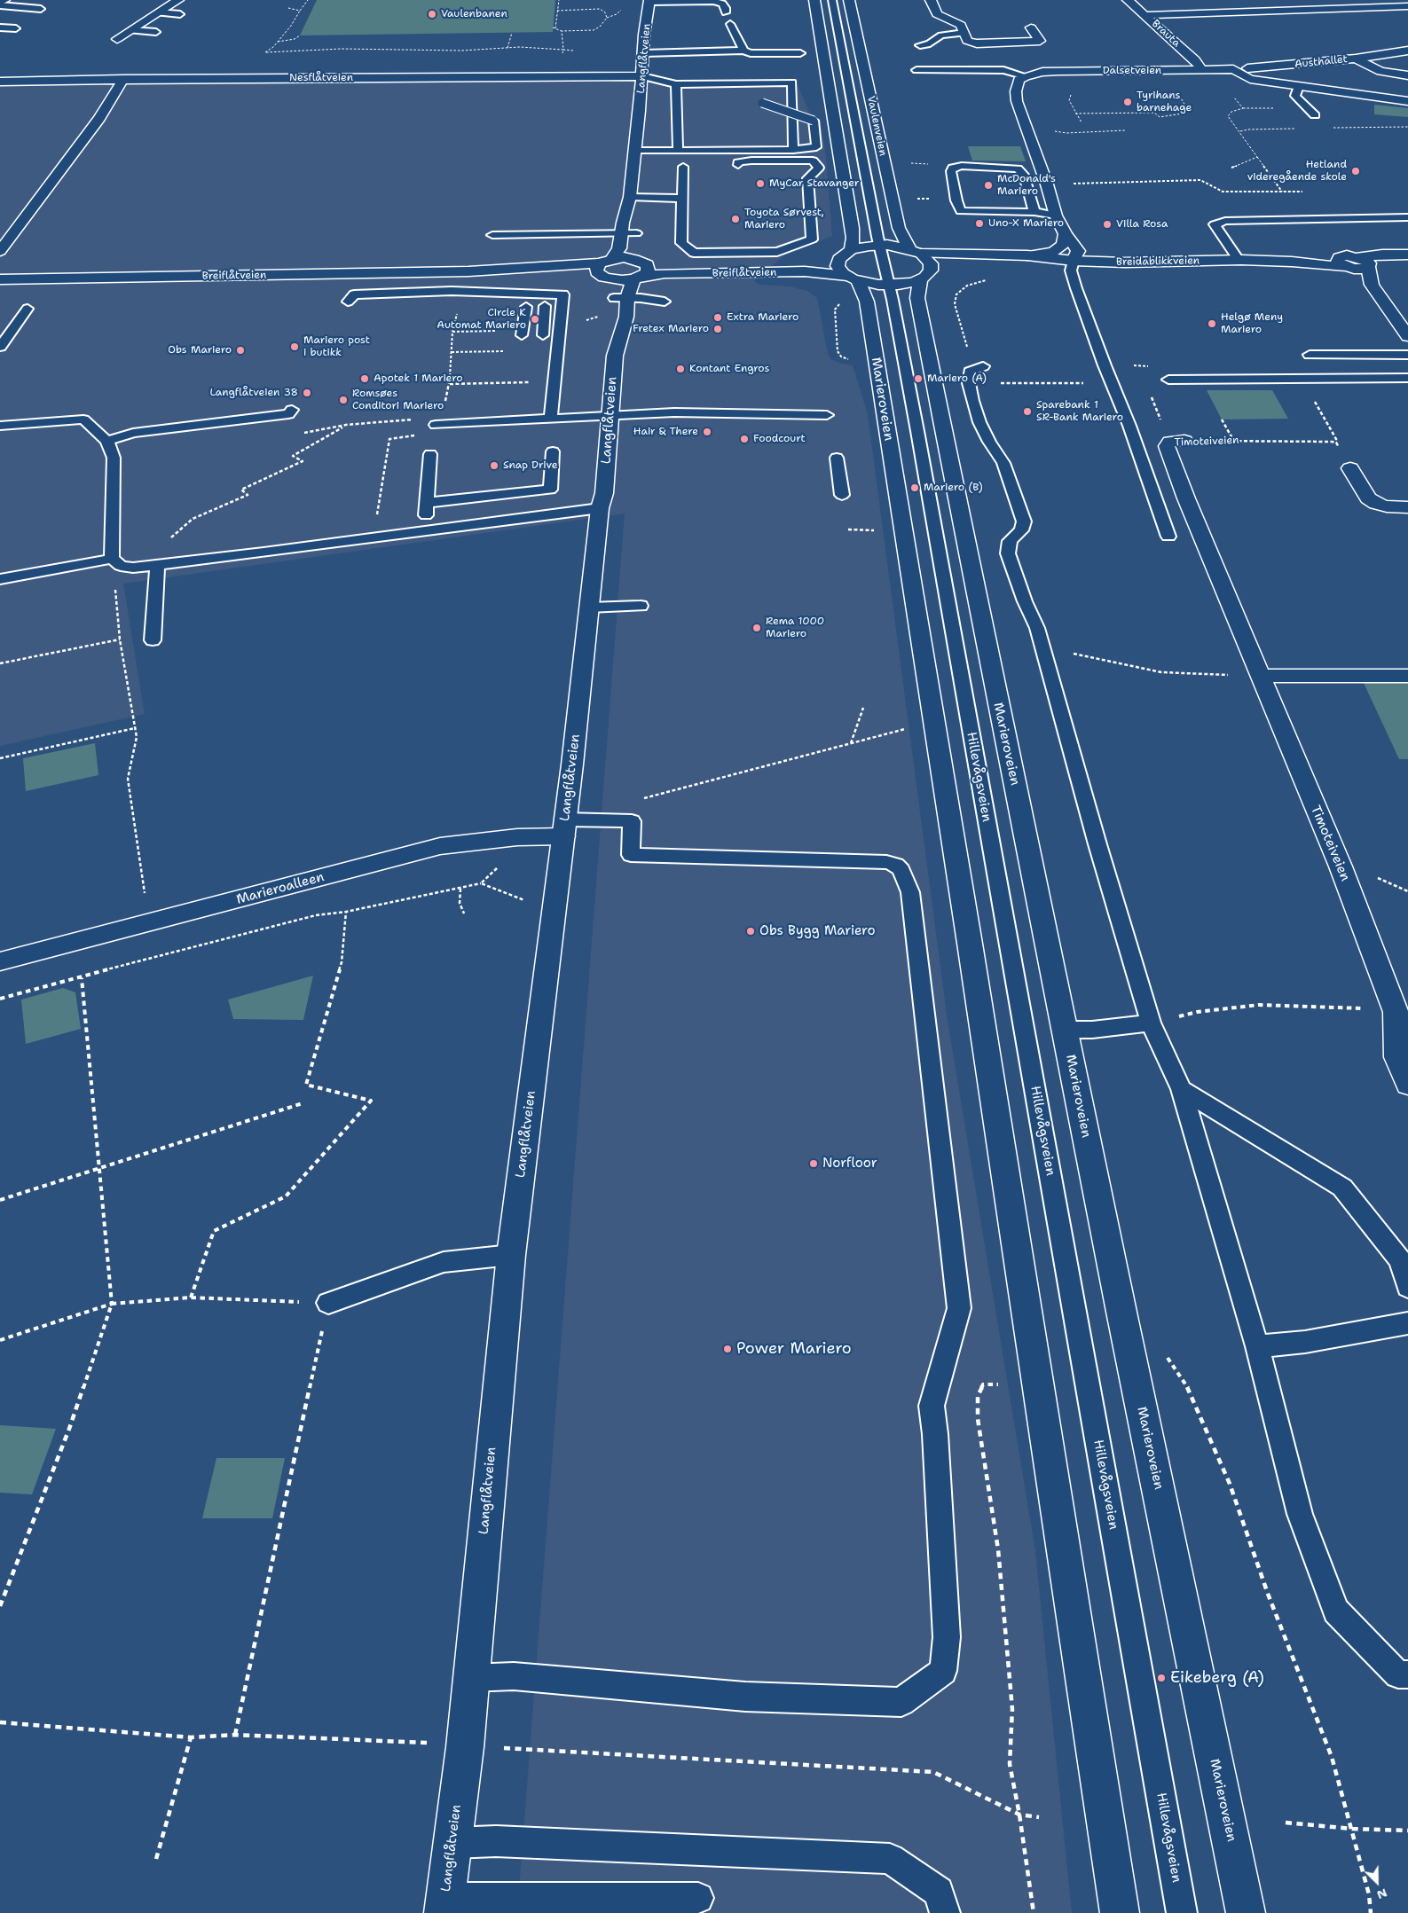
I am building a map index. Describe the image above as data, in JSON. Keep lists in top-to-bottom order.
{
  "streets": {
    "street": [
      "Brauta",
      "Langflåtveien",
      "Austhallet",
      "Dalsetveien",
      "Nesflåtveien",
      "Vaulenveien",
      "Breidablikkveien",
      "Breiflåtveien",
      "Marieroveien",
      "Timoteiveien",
      "Marieroalleen"
    ],
    "lane": ["Hillevågsveien"]
  },
  "crossings": [
    ["Brauta", "Dalsetveien"],
    ["Langflåtveien", "Nesflåtveien"],
    ["Langflåtveien", "Breiflåtveien"],
    ["Langflåtveien", "Marieroalleen"],
    ["Austhallet", "Dalsetveien"],
    ["Vaulenveien", "Breidablikkveien"],
    ["Vaulenveien", "Marieroveien"],
    ["Breidablikkveien", "Breiflåtveien"],
    ["Breidablikkveien", "Marieroveien"],
    ["Breidablikkveien", "Hillevågsveien"],
    ["Breiflåtveien", "Marieroveien"],
    ["Breiflåtveien", "Hillevågsveien"]
  ],
  "places": [
    "Vaulenbanen",
    "Tyrihans barnehage",
    "Hetland videregående skole",
    "MyCar Stavanger",
    "McDonald's Mariero",
    "Toyota Sørvest, Mariero",
    "Uno-X Mariero",
    "Villa Rosa",
    "Extra Mariero",
    "Circle K Automat Mariero",
    "Helgø Meny Mariero",
    "Fretex Mariero",
    "Mariero post i butikk",
    "Obs Mariero",
    "Kontant Engros",
    "Apotek 1 Mariero",
    "Mariero (A)",
    "Langflåtveien 38",
    "Romsøes Conditori Mariero",
    "Sparebank 1 SR-Bank Mariero",
    "Hair & There",
    "Foodcourt",
    "Snap Drive",
    "Mariero (B)",
    "Rema 1000 Mariero",
    "Obs Bygg Mariero",
    "Norfloor",
    "Power Mariero",
    "Eikeberg (A)"
  ],
  "north": "bottom right"
}
